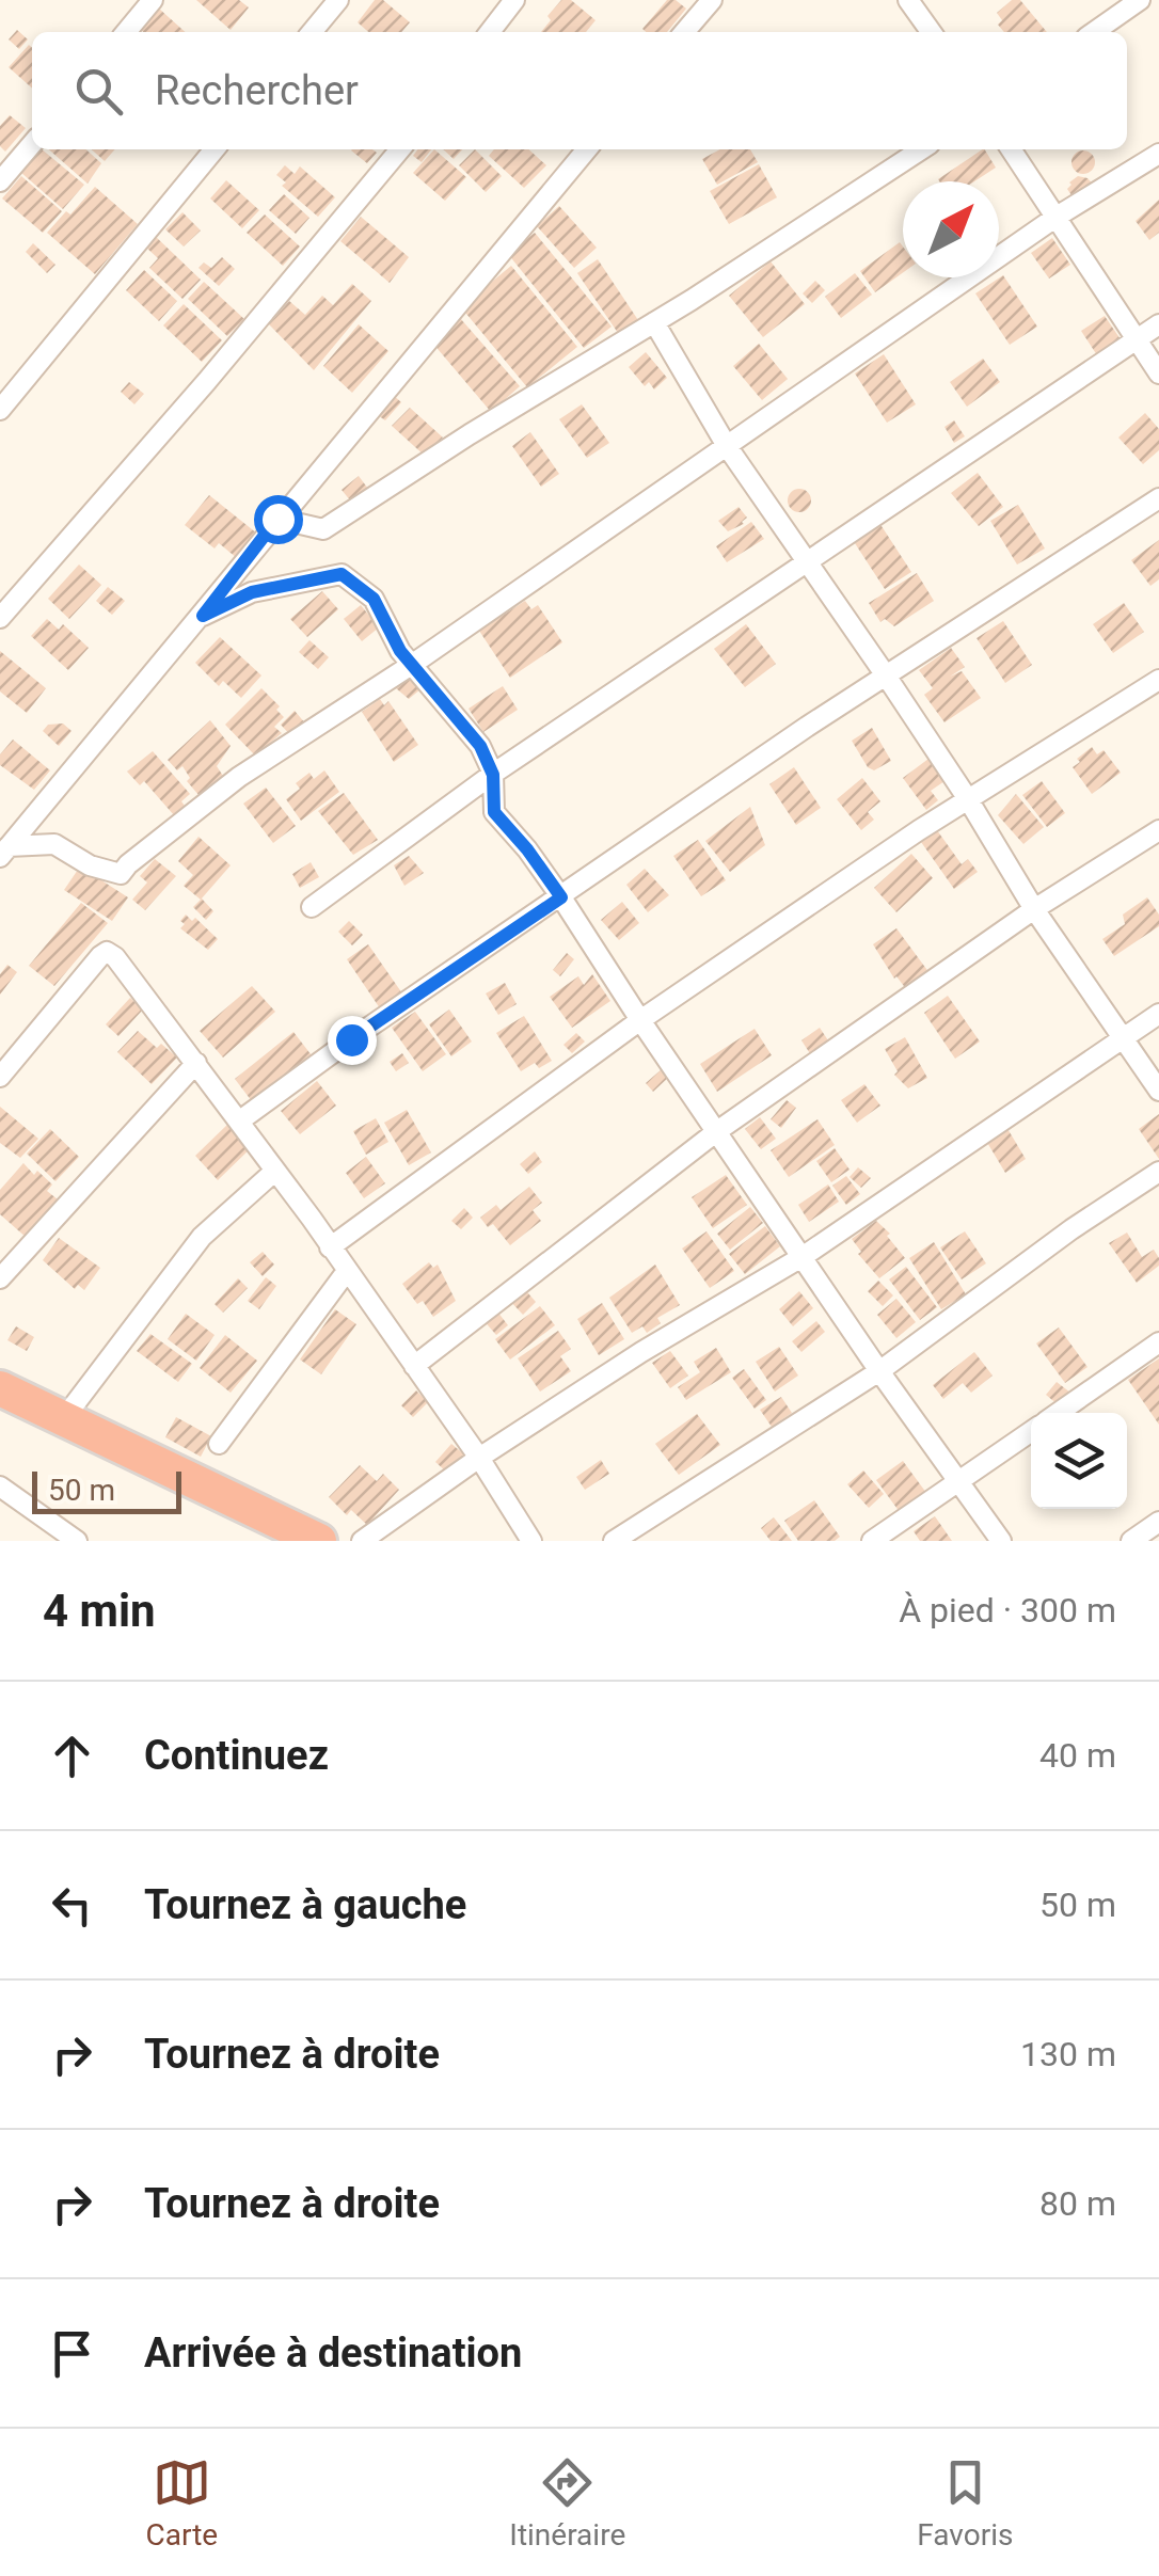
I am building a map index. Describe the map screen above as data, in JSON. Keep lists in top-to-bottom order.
{
  "scale_bar": "50 m",
  "north": "top right",
  "page": {
    "search": "Rechercher",
    "scale": "50 m",
    "heading": ["4 min", "À pied · 300 m"],
    "list": [
      ["Continuez", "40 m"],
      ["Tournez à gauche", "50 m"],
      ["Tournez à droite", "130 m"],
      ["Tournez à droite", "80 m"],
      "Arrivée à destination"
    ],
    "nav": ["Carte", "Itinéraire", "Favoris"]
  }
}
